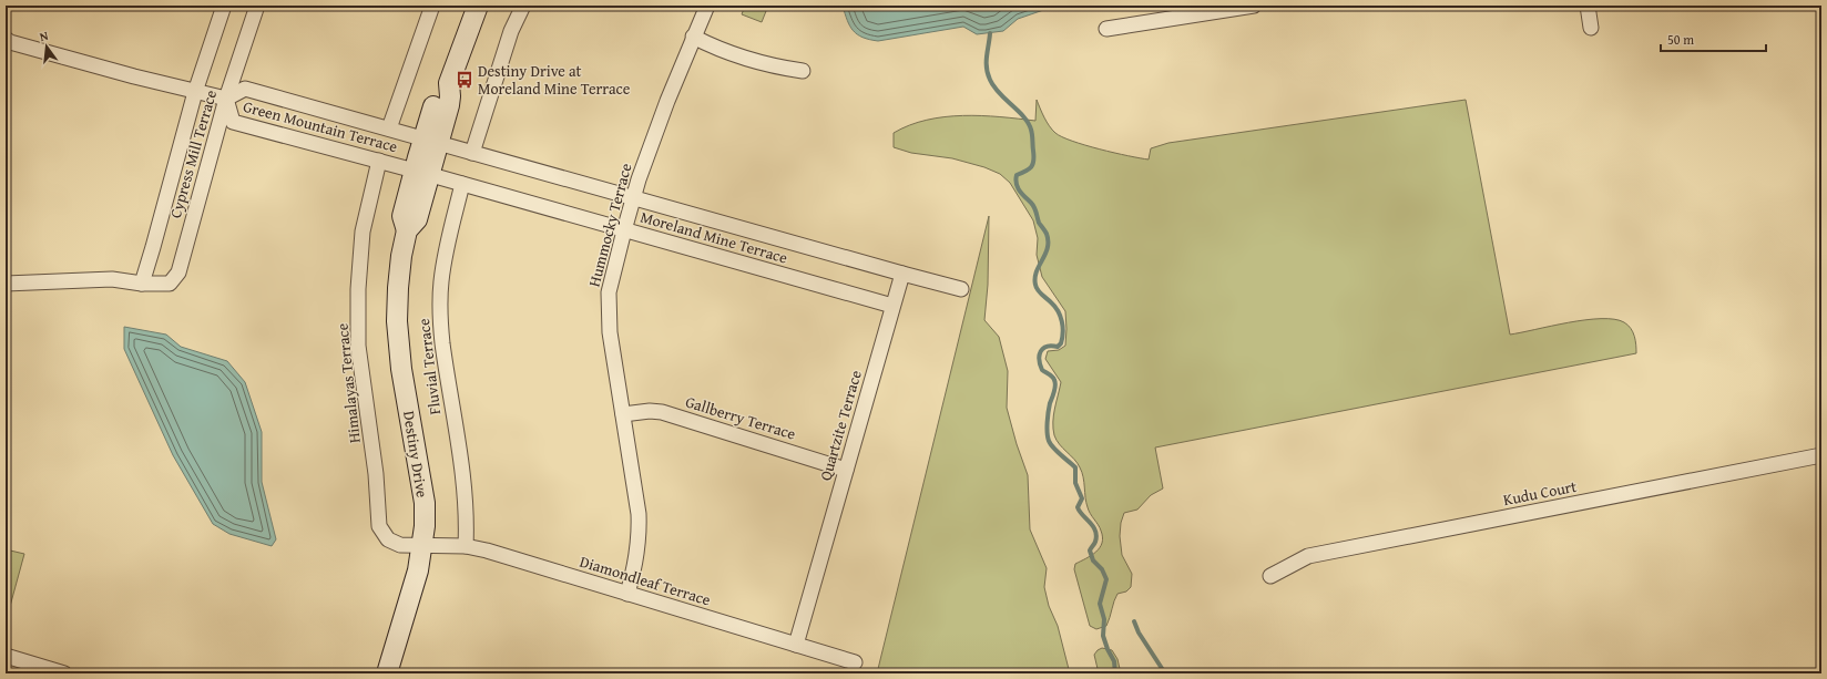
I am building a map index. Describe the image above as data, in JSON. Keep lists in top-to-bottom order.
{
  "streets": {
    "street": [
      "Green Mountain Terrace",
      "Cypress Mill Terrace",
      "Hummocky Terrace",
      "Moreland Mine Terrace",
      "Fluvial Terrace",
      "Himalayas Terrace",
      "Gallberry Terrace",
      "Quartzite Terrace",
      "Destiny Drive",
      "Kudu Court",
      "Diamondleaf Terrace"
    ]
  },
  "crossings": [
    ["Green Mountain Terrace", "Cypress Mill Terrace"],
    ["Green Mountain Terrace", "Moreland Mine Terrace"],
    ["Green Mountain Terrace", "Himalayas Terrace"],
    ["Green Mountain Terrace", "Destiny Drive"],
    ["Hummocky Terrace", "Moreland Mine Terrace"],
    ["Hummocky Terrace", "Gallberry Terrace"],
    ["Hummocky Terrace", "Diamondleaf Terrace"],
    ["Moreland Mine Terrace", "Fluvial Terrace"],
    ["Moreland Mine Terrace", "Quartzite Terrace"],
    ["Moreland Mine Terrace", "Destiny Drive"],
    ["Fluvial Terrace", "Diamondleaf Terrace"],
    ["Himalayas Terrace", "Destiny Drive"],
    ["Himalayas Terrace", "Diamondleaf Terrace"],
    ["Gallberry Terrace", "Quartzite Terrace"],
    ["Quartzite Terrace", "Diamondleaf Terrace"],
    ["Destiny Drive", "Diamondleaf Terrace"]
  ],
  "places": {
    "bus stop": ["Destiny Drive at Moreland Mine Terrace"]
  },
  "scale_bar": "50 m",
  "north": "top"
}
